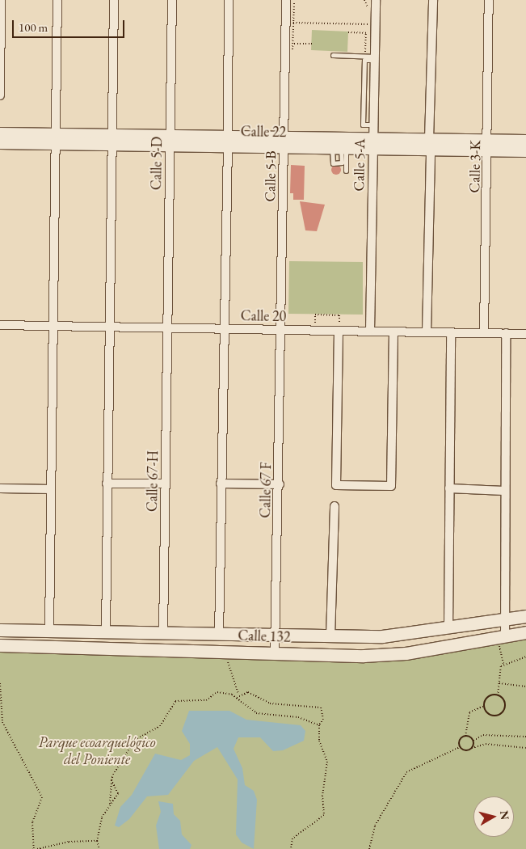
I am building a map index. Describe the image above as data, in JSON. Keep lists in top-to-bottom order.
{
  "streets": {
    "street": [
      "Calle 22",
      "Calle 5-D",
      "Calle 5-A",
      "Calle 3-K",
      "Calle 5-B",
      "Calle 20",
      "Calle 67-H",
      "Calle 67 F",
      "Calle 132"
    ]
  },
  "crossings": [
    ["Calle 22", "Calle 5-D"],
    ["Calle 22", "Calle 5-A"],
    ["Calle 22", "Calle 3-K"],
    ["Calle 22", "Calle 5-B"],
    ["Calle 5-D", "Calle 20"],
    ["Calle 5-D", "Calle 67-H"],
    ["Calle 5-A", "Calle 20"],
    ["Calle 3-K", "Calle 20"],
    ["Calle 5-B", "Calle 20"],
    ["Calle 5-B", "Calle 67 F"],
    ["Calle 20", "Calle 67-H"],
    ["Calle 20", "Calle 67 F"],
    ["Calle 67-H", "Calle 132"],
    ["Calle 67 F", "Calle 132"]
  ],
  "parks": ["Parque ecoarquelógico del Poniente"],
  "scale_bar": "100 m",
  "north": "right"
}
